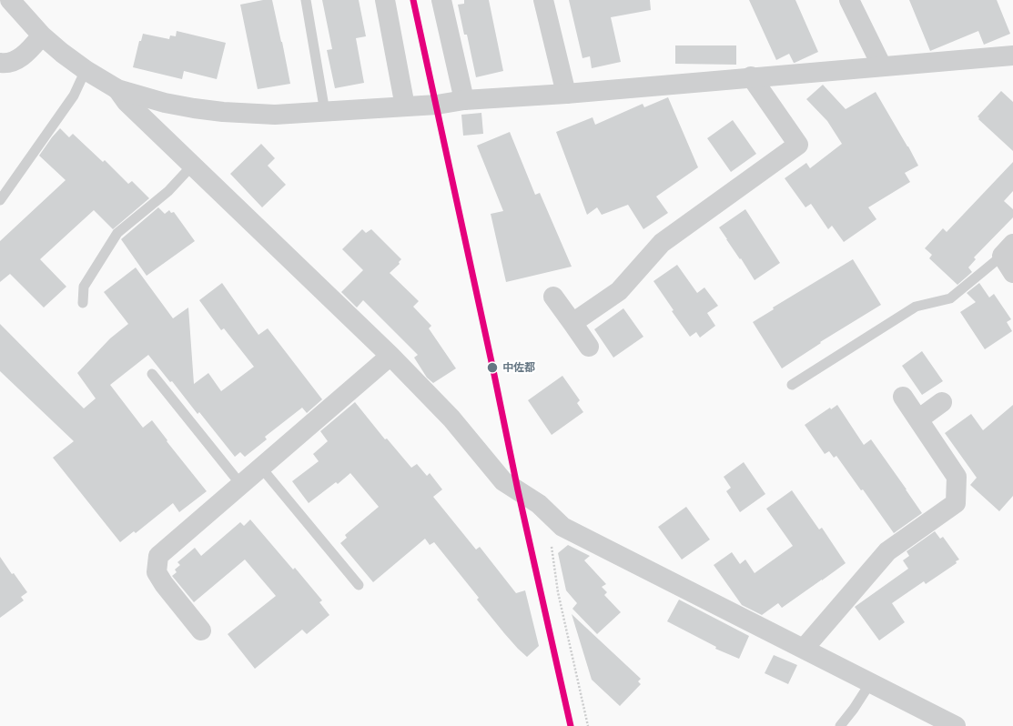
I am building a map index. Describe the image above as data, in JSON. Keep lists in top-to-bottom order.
{
  "places": ["中佐都"]
}
